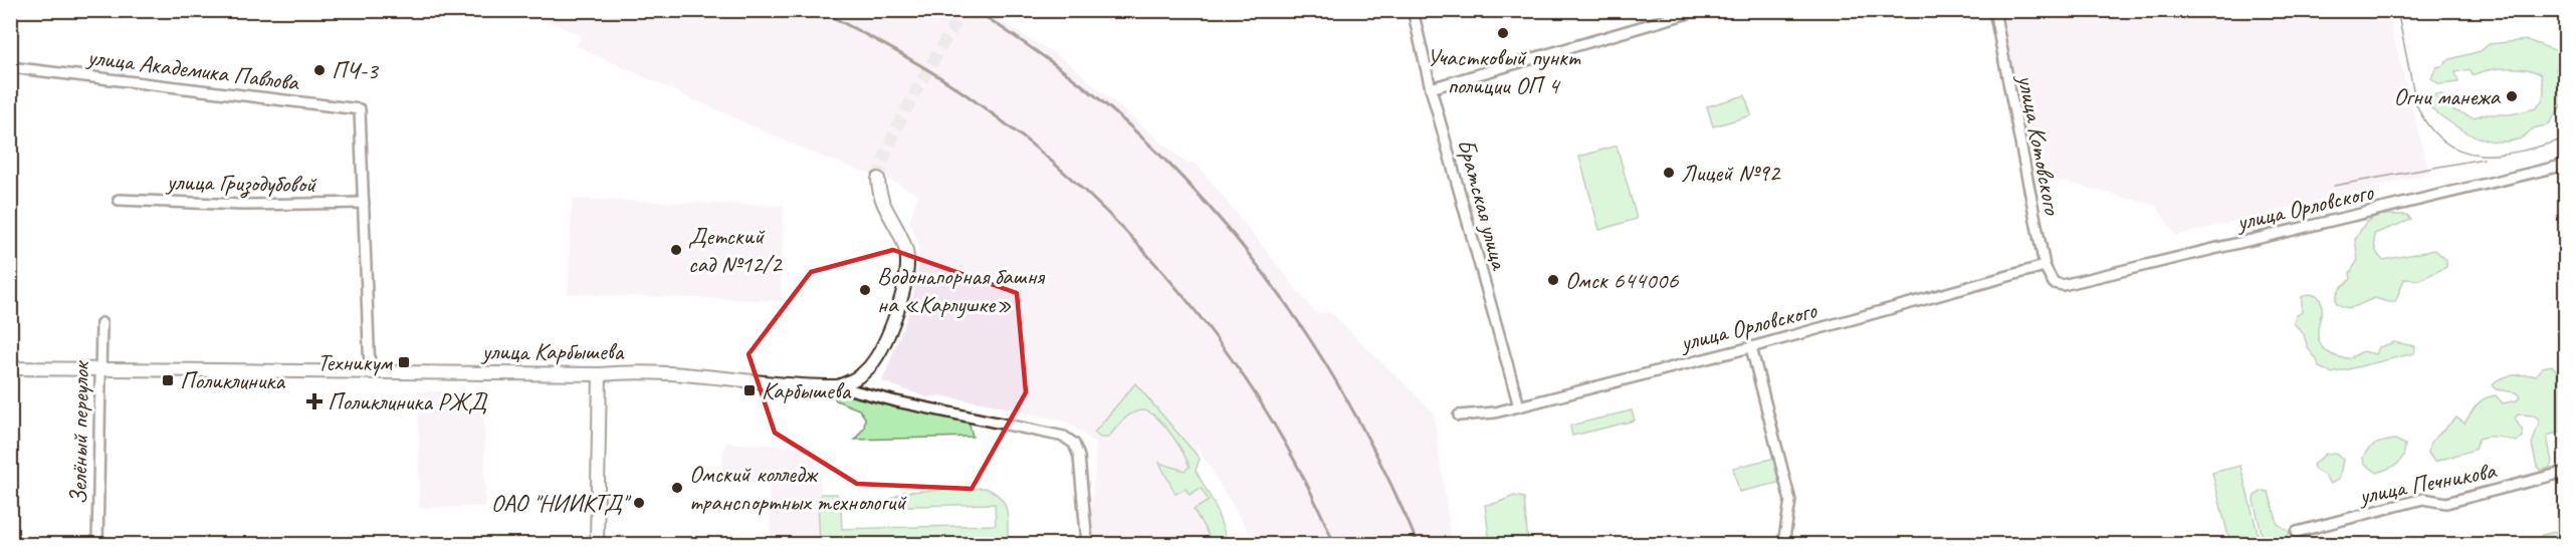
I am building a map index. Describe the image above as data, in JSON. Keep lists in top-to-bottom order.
{
  "streets": {
    "main road": ["улица Карбышева"],
    "street": [
      "улица Академика Павлова",
      "улица Котовского",
      "улица Гризодубовой",
      "Братская улица",
      "улица Орловского",
      "Зелёный переулок",
      "улица Печникова"
    ]
  },
  "crossings": [
    ["улица Академика Павлова", "улица Гризодубовой"],
    ["улица Академика Павлова", "улица Карбышева"],
    ["улица Котовского", "улица Орловского"],
    ["Братская улица", "улица Орловского"],
    ["улица Карбышева", "Зелёный переулок"]
  ],
  "places": {
    "other": [
      "Участковый пункт полиции ОП 4",
      "ПЧ-3",
      "Огни манежа",
      "Лицей №92",
      "Детский сад №12/2",
      "Омск 644006",
      "Водонапорная башня на «Карлушке»",
      "Омский колледж транспортных технологий",
      "ОАО \"НИИКТД\""
    ],
    "transit": ["Техникум", "Поликлиника", "Карбышева"],
    "health": ["Поликлиника РЖД"]
  }
}
